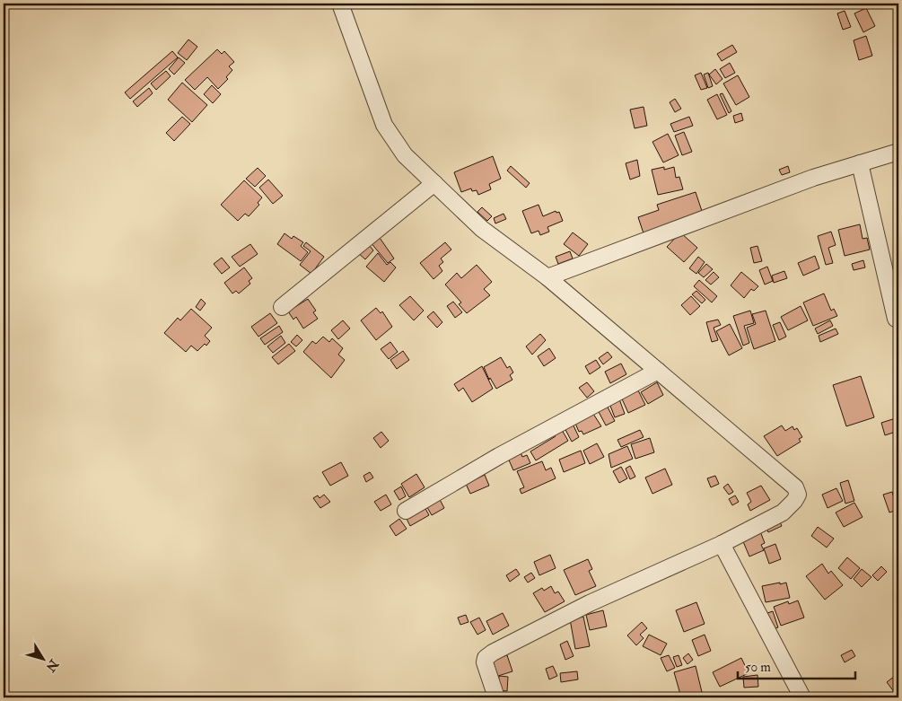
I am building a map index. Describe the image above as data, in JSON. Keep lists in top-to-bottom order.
{
  "scale_bar": "50 m",
  "north": "bottom right"
}
